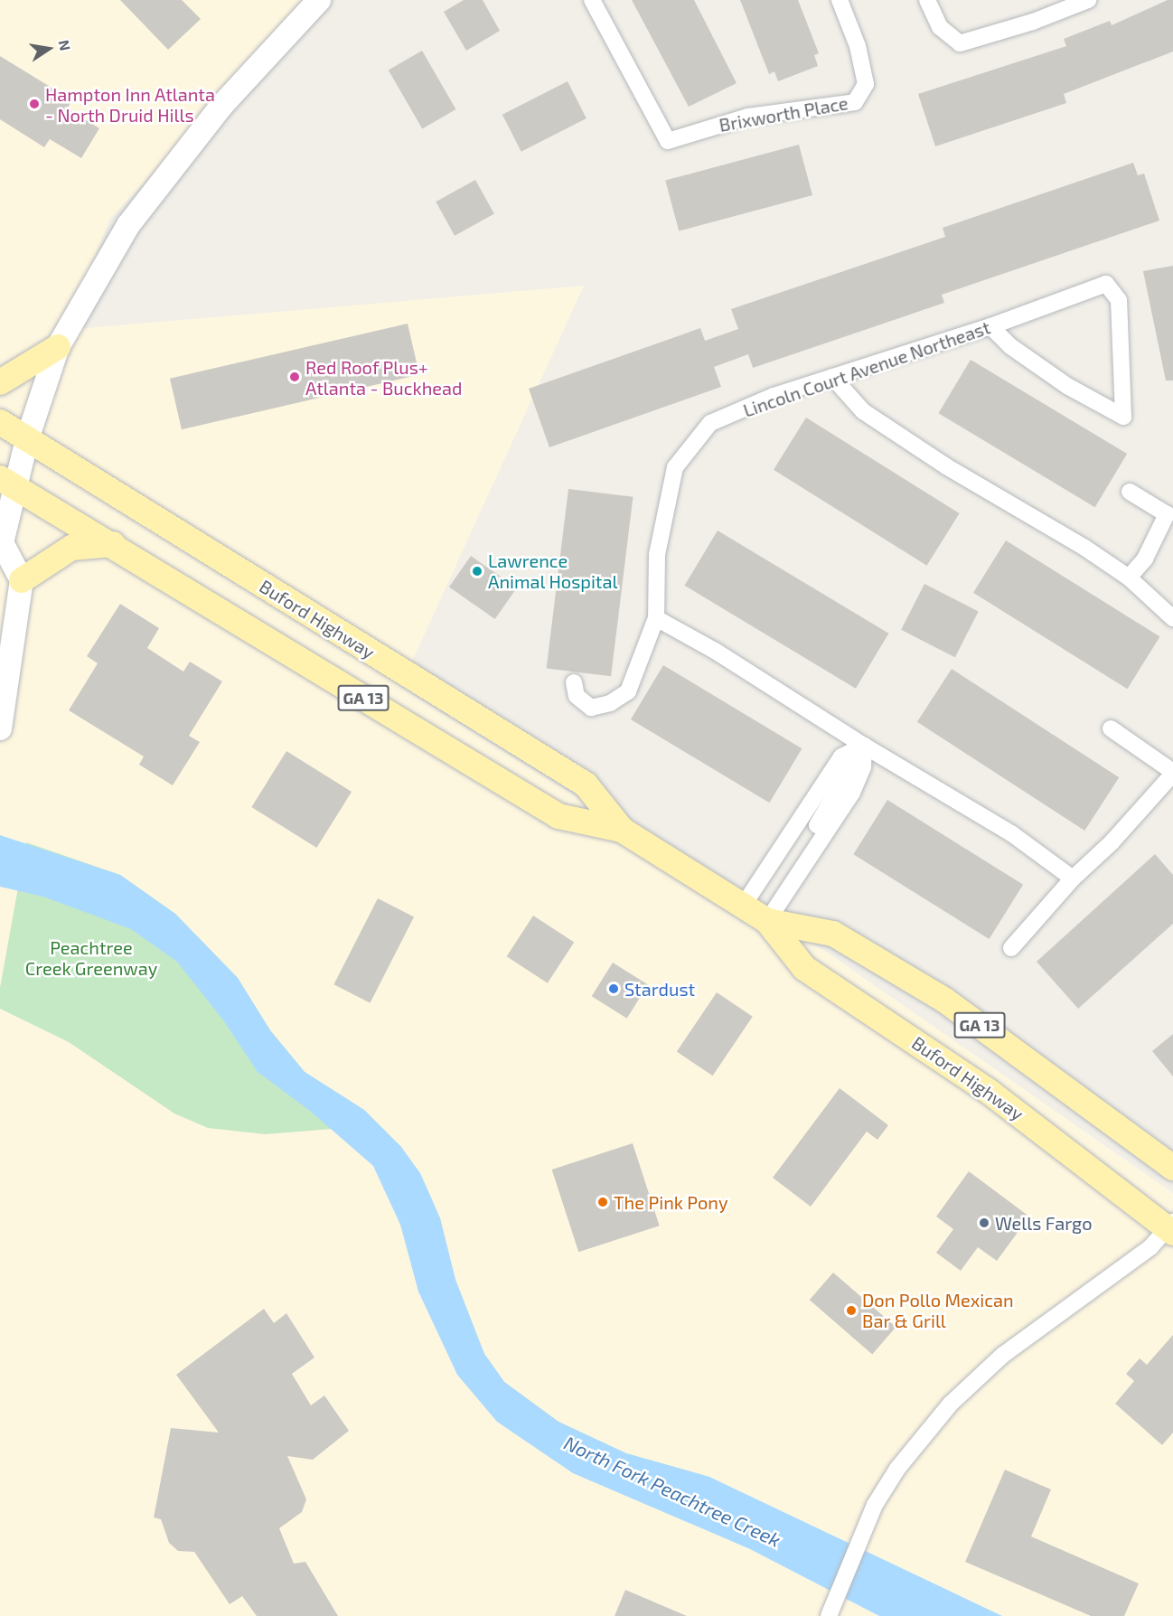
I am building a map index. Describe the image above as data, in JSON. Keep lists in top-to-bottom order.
{
  "streets": {
    "main road": ["Buford Highway", "GA 13"],
    "street": ["Brixworth Place", "Lincoln Court Avenue Northeast"]
  },
  "water": ["North Fork Peachtree Creek"],
  "parks": ["Peachtree Creek Greenway"],
  "places": [
    "Hampton Inn Atlanta - North Druid Hills",
    "Red Roof Plus+ Atlanta - Buckhead",
    "Lawrence Animal Hospital",
    "Stardust",
    "The Pink Pony",
    "Wells Fargo",
    "Don Pollo Mexican Bar & Grill"
  ],
  "north": "right"
}
